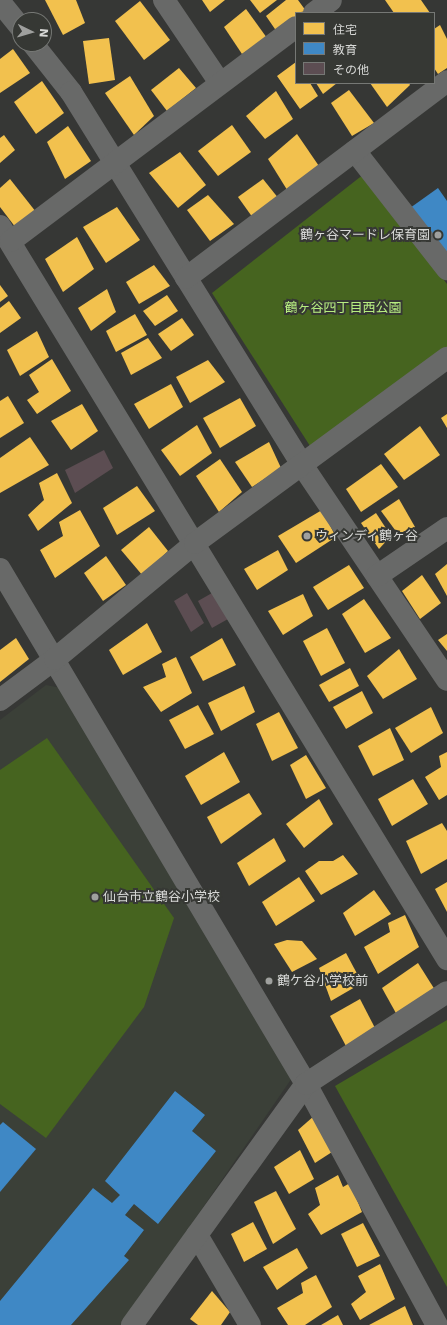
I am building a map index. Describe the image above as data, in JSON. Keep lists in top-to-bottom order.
{
  "parks": ["鶴ヶ谷四丁目西公園"],
  "places": [
    "鶴ヶ谷マードレ保育園",
    "ウィンディ鶴ヶ谷",
    "仙台市立鶴谷小学校",
    "鶴ケ谷小学校前"
  ],
  "legend": ["住宅", "教育", "その他"],
  "north": "right"
}
